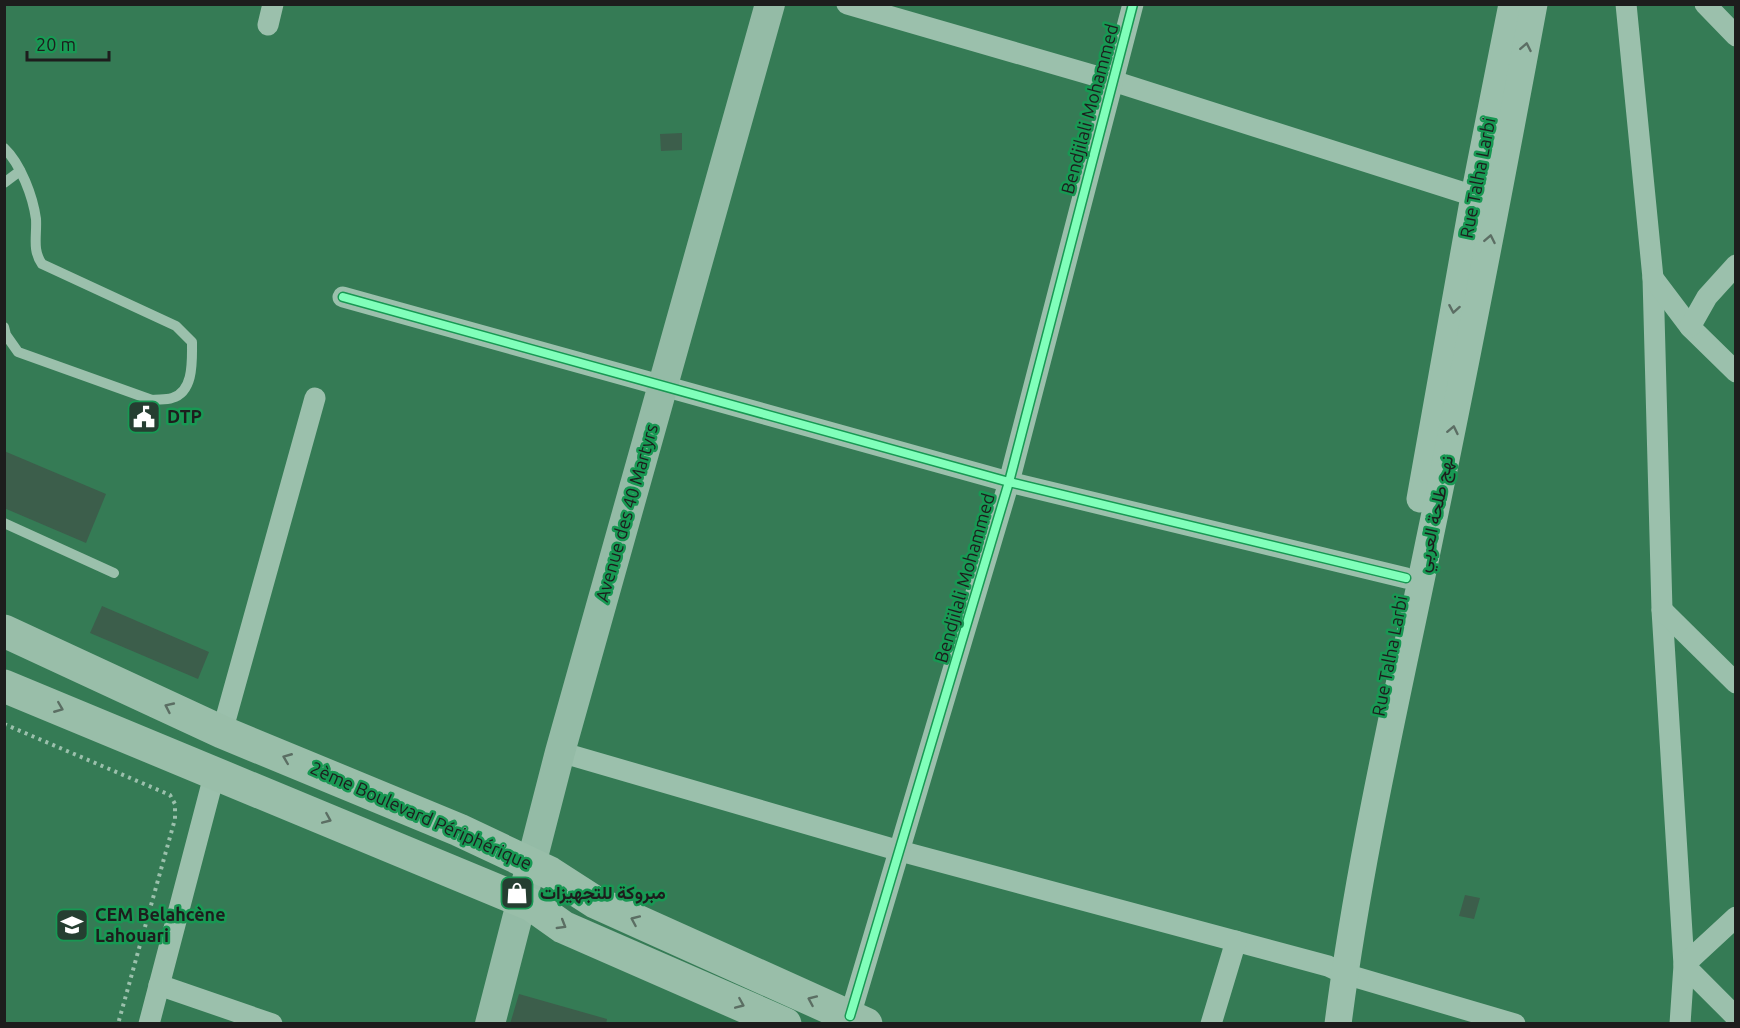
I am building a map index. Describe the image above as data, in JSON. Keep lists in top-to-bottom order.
{
  "streets": {
    "main road": ["Avenue des 40 Martyrs", "2ème Boulevard Périphérique"],
    "street": ["Bendjilali Mohammed", "Rue Talha Larbi", "نهج طلحة العربي"]
  },
  "crossings": [
    ["Bendjilali Mohammed", "2ème Boulevard Périphérique"],
    ["Rue Talha Larbi", "نهج طلحة العربي"],
    ["Avenue des 40 Martyrs", "2ème Boulevard Périphérique"]
  ],
  "places": {
    "public building": ["DTP"],
    "shop": ["مبروكة للتجهيزات"],
    "school or university": ["CEM Belahcène Lahouari"]
  },
  "scale_bar": "20 m"
}
